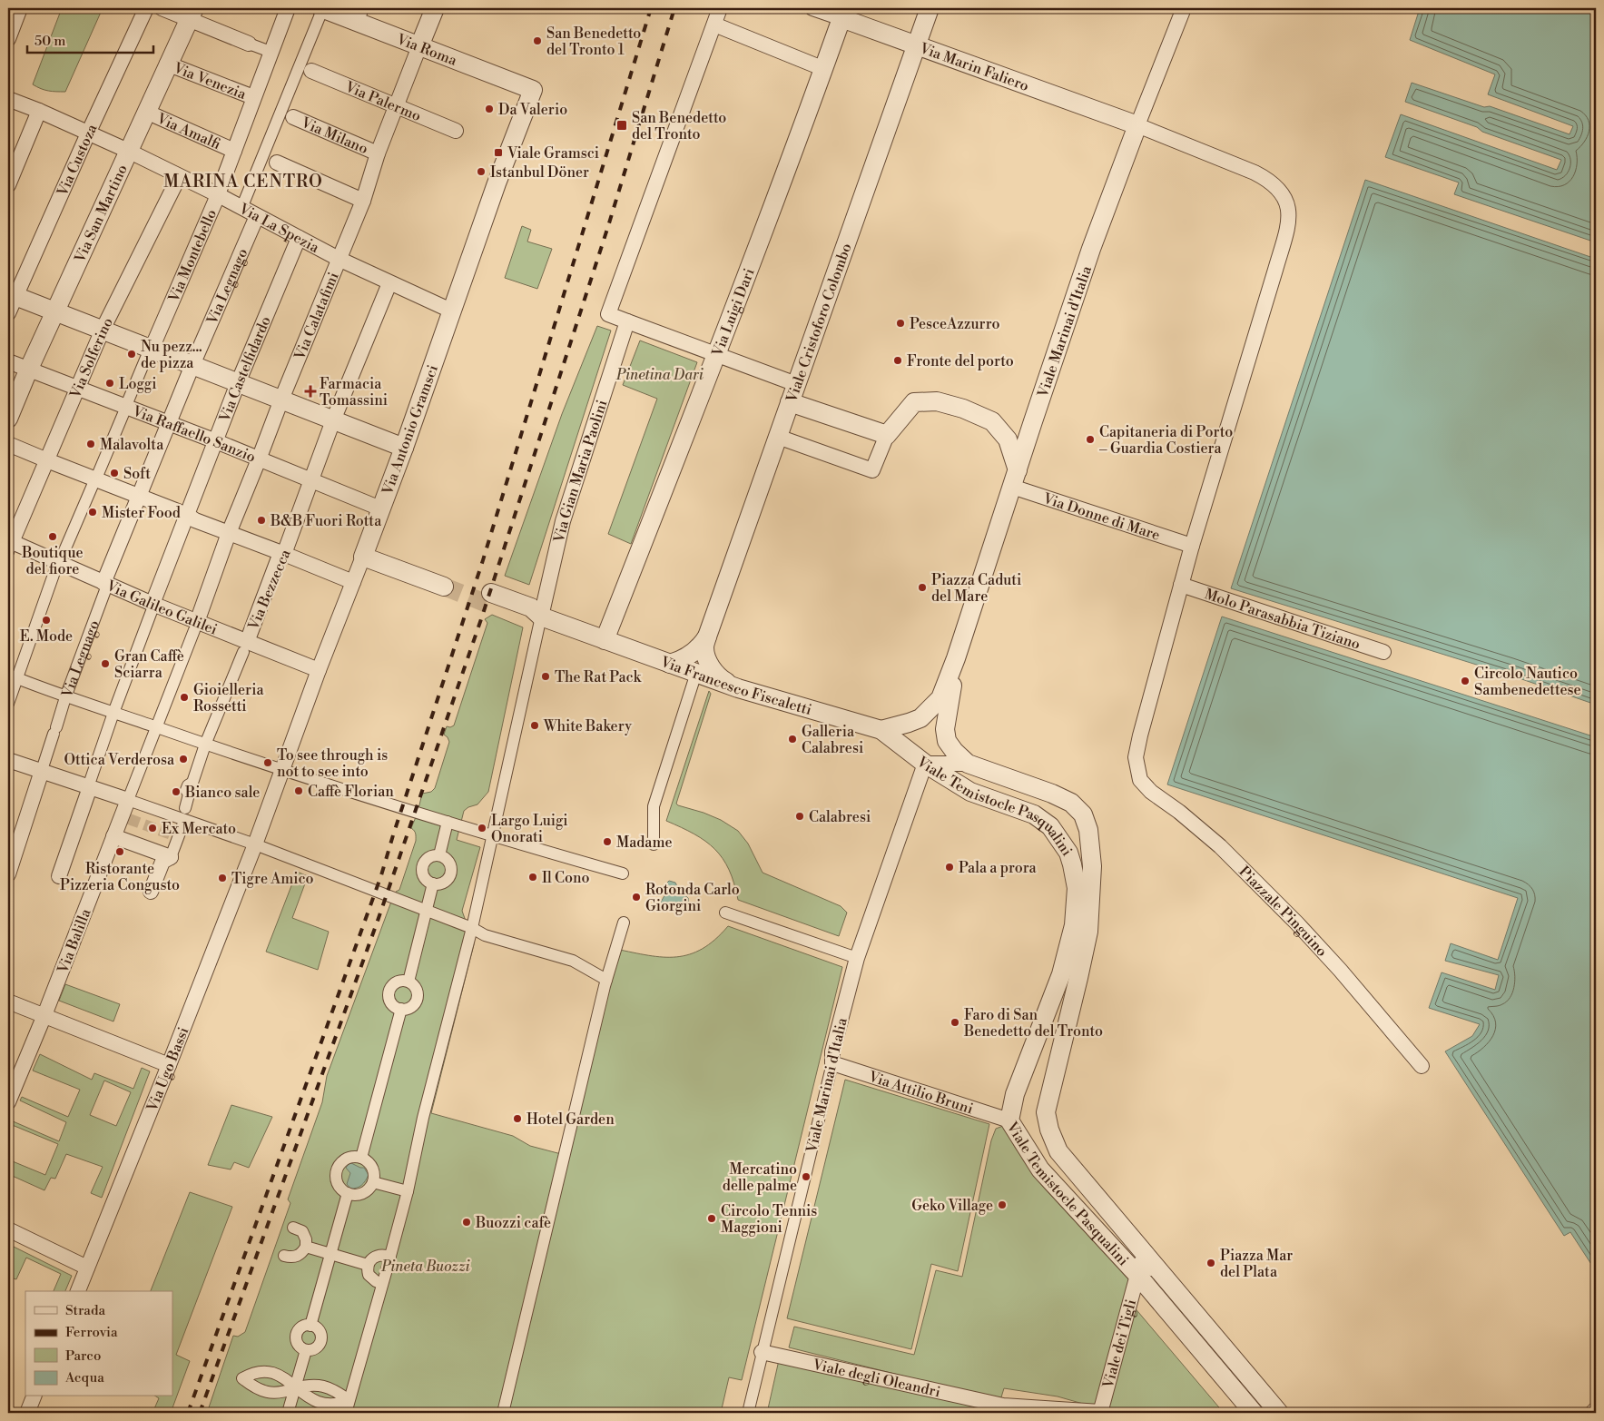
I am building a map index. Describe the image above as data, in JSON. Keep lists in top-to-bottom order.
{
  "streets": {
    "street": [
      "Via Roma",
      "Via Marin Faliero",
      "Via Venezia",
      "Via Palermo",
      "Via Amalfi",
      "Via Milano",
      "Via Custoza",
      "Via San Martino",
      "Via La Spezia",
      "Via Montebello",
      "Via Legnago",
      "Via Luigi Dari",
      "Via Calatafimi",
      "Viale Cristoforo Colombo",
      "Viale Marinai d'Italia",
      "Via Solferino",
      "Via Castelfidardo",
      "Via Antonio Gramsci",
      "Via Raffaello Sanzio",
      "Via Gian Maria Paolini",
      "Via Donne di Mare",
      "Via Bezzecca",
      "Via Galileo Galilei",
      "Molo Parasabbia Tiziano",
      "Via Francesco Fiscaletti",
      "Viale Temistocle Pasqualini",
      "Piazzale Pinguino",
      "Via Balilla",
      "Via Ugo Bassi",
      "Via Attilio Bruni",
      "Viale dei Tigli",
      "Viale degli Oleandri"
    ]
  },
  "crossings": [
    ["Via Roma", "Via Calatafimi"],
    ["Via Roma", "Via Antonio Gramsci"],
    ["Via Marin Faliero", "Via Luigi Dari"],
    ["Via Marin Faliero", "Viale Cristoforo Colombo"],
    ["Via Marin Faliero", "Viale Marinai d'Italia"],
    ["Via Venezia", "Via San Martino"],
    ["Via Venezia", "Via Montebello"],
    ["Via Palermo", "Via Calatafimi"],
    ["Via Amalfi", "Via San Martino"],
    ["Via Amalfi", "Via Montebello"],
    ["Via Milano", "Via Calatafimi"],
    ["Via Custoza", "Via La Spezia"],
    ["Via San Martino", "Via La Spezia"],
    ["Via San Martino", "Via Raffaello Sanzio"],
    ["Via La Spezia", "Via Montebello"],
    ["Via La Spezia", "Via Legnago"],
    ["Via La Spezia", "Via Calatafimi"],
    ["Via La Spezia", "Via Solferino"],
    ["Via La Spezia", "Via Castelfidardo"],
    ["Via La Spezia", "Via Antonio Gramsci"],
    ["Via La Spezia", "Via Bezzecca"],
    ["Via Legnago", "Via Raffaello Sanzio"],
    ["Via Legnago", "Via Galileo Galilei"],
    ["Via Luigi Dari", "Via Francesco Fiscaletti"],
    ["Via Calatafimi", "Via Raffaello Sanzio"],
    ["Via Calatafimi", "Via Galileo Galilei"],
    ["Via Calatafimi", "Via Balilla"],
    ["Viale Cristoforo Colombo", "Via Francesco Fiscaletti"],
    ["Viale Marinai d'Italia", "Via Donne di Mare"],
    ["Viale Marinai d'Italia", "Via Francesco Fiscaletti"],
    ["Viale Marinai d'Italia", "Viale Temistocle Pasqualini"],
    ["Viale Marinai d'Italia", "Via Attilio Bruni"],
    ["Viale Marinai d'Italia", "Viale degli Oleandri"],
    ["Via Solferino", "Via Raffaello Sanzio"],
    ["Via Solferino", "Via Galileo Galilei"],
    ["Via Castelfidardo", "Via Raffaello Sanzio"],
    ["Via Castelfidardo", "Via Galileo Galilei"],
    ["Via Antonio Gramsci", "Via Raffaello Sanzio"],
    ["Via Antonio Gramsci", "Via Galileo Galilei"],
    ["Via Antonio Gramsci", "Via Ugo Bassi"],
    ["Via Raffaello Sanzio", "Via Bezzecca"],
    ["Via Gian Maria Paolini", "Via Francesco Fiscaletti"],
    ["Via Bezzecca", "Via Galileo Galilei"],
    ["Molo Parasabbia Tiziano", "Piazzale Pinguino"],
    ["Via Francesco Fiscaletti", "Viale Temistocle Pasqualini"],
    ["Viale Temistocle Pasqualini", "Via Attilio Bruni"],
    ["Viale Temistocle Pasqualini", "Viale dei Tigli"],
    ["Viale dei Tigli", "Viale degli Oleandri"]
  ],
  "districts": ["MARINA CENTRO"],
  "parks": ["Pinetina Dari", "Pineta Buozzi"],
  "places": {
    "other": [
      "San Benedetto del Tronto 1",
      "Da Valerio",
      "Istanbul Döner",
      "PesceAzzurro",
      "Nu pezz... de pizza",
      "Fronte del porto",
      "Loggi",
      "Capitaneria di Porto – Guardia Costiera",
      "Malavolta",
      "Soft",
      "Mister Food",
      "B&B Fuori Rotta",
      "Boutique del fiore",
      "Piazza Caduti del Mare",
      "E. Mode",
      "Gran Caffè Sciarra",
      "The Rat Pack",
      "Circolo Nautico Sambenedettese",
      "Gioielleria Rossetti",
      "White Bakery",
      "Galleria Calabresi",
      "Ottica Verderosa",
      "To see through is not to see into",
      "Caffè Florian",
      "Bianco sale",
      "Calabresi",
      "Ex Mercato",
      "Largo Luigi Onorati",
      "Madame",
      "Ristorante Pizzeria Congusto",
      "Pala a prora",
      "Il Cono",
      "Tigre Amico",
      "Rotonda Carlo Giorgini",
      "Faro di San Benedetto del Tronto",
      "Hotel Garden",
      "Mercatino delle palme",
      "Geko Village",
      "Circolo Tennis Maggioni",
      "Buozzi cafè",
      "Piazza Mar del Plata"
    ],
    "transit": ["San Benedetto del Tronto", "Viale Gramsci"],
    "health": ["Farmacia Tomassini"]
  },
  "legend": [
    "Strada",
    "Ferrovia",
    "Parco",
    "Acqua"
  ],
  "scale_bar": "50 m"
}
